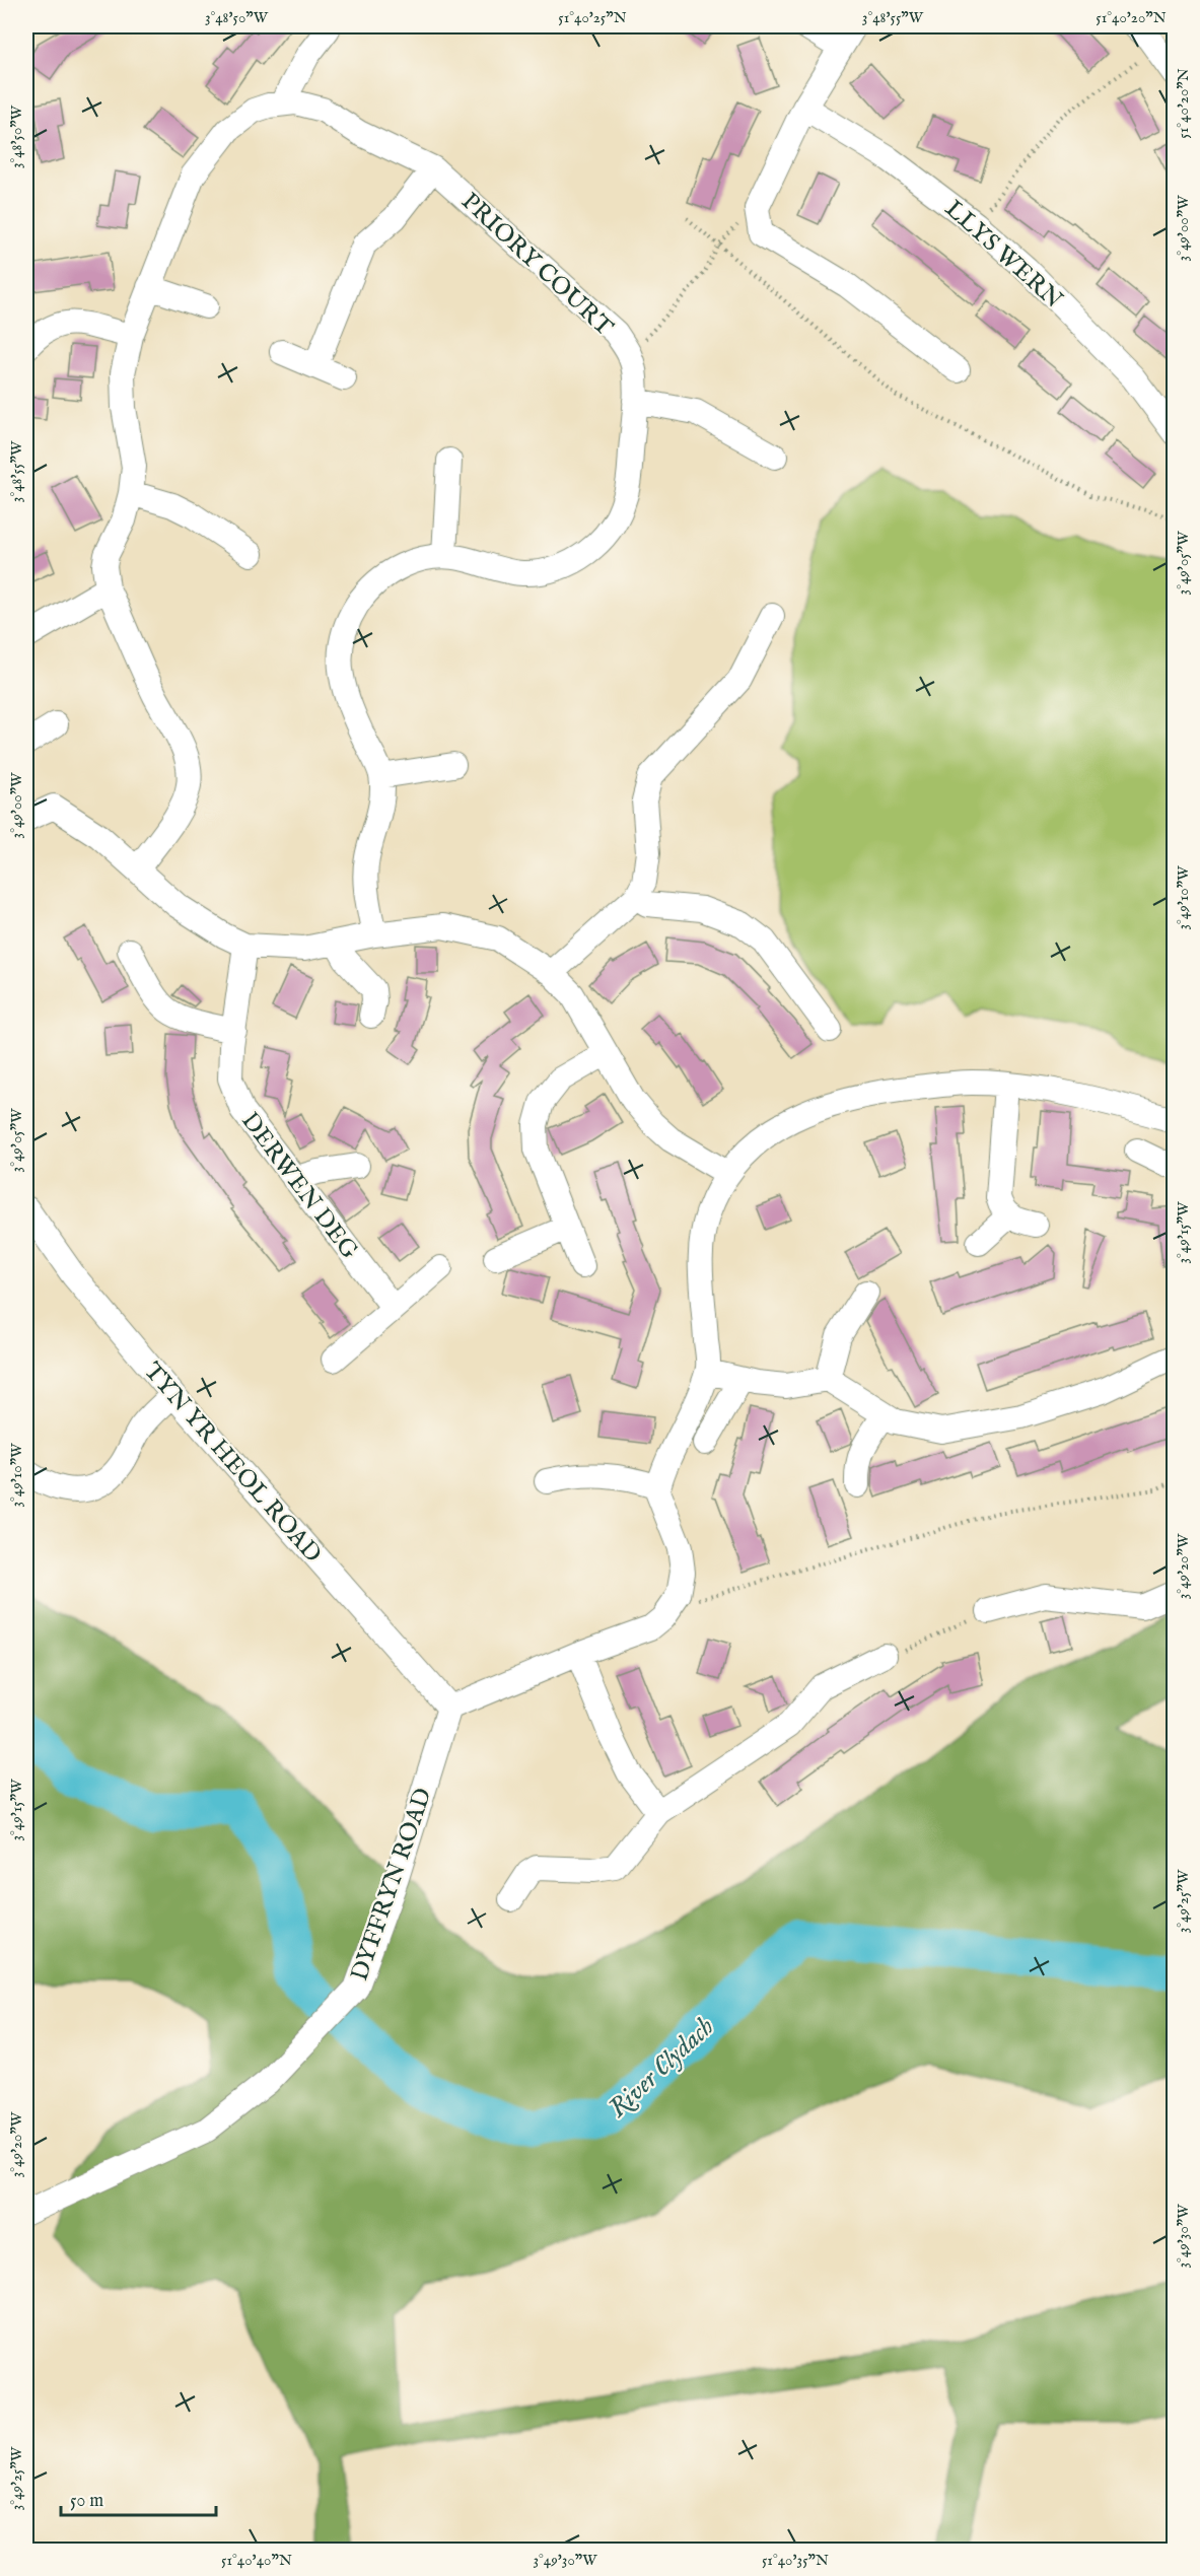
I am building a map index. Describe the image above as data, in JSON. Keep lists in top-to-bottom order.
{
  "streets": {
    "street": [
      "LLYS WERN",
      "PRIORY COURT",
      "DERWEN DEG",
      "TYN YR HEOL ROAD",
      "DYFFRYN ROAD"
    ]
  },
  "crossings": [
    ["TYN YR HEOL ROAD", "DYFFRYN ROAD"]
  ],
  "water": ["River Clydach"],
  "scale_bar": "50 m",
  "coordinates": [
    "3°48'50\"W",
    "51°40'25\"N",
    "3°48'55\"W",
    "51°40'20\"N",
    "3°49'00\"W",
    "3°49'05\"W",
    "3°49'10\"W",
    "3°49'15\"W",
    "3°49'20\"W",
    "3°49'25\"W",
    "3°49'30\"W",
    "51°40'40\"N",
    "51°40'35\"N"
  ]
}
